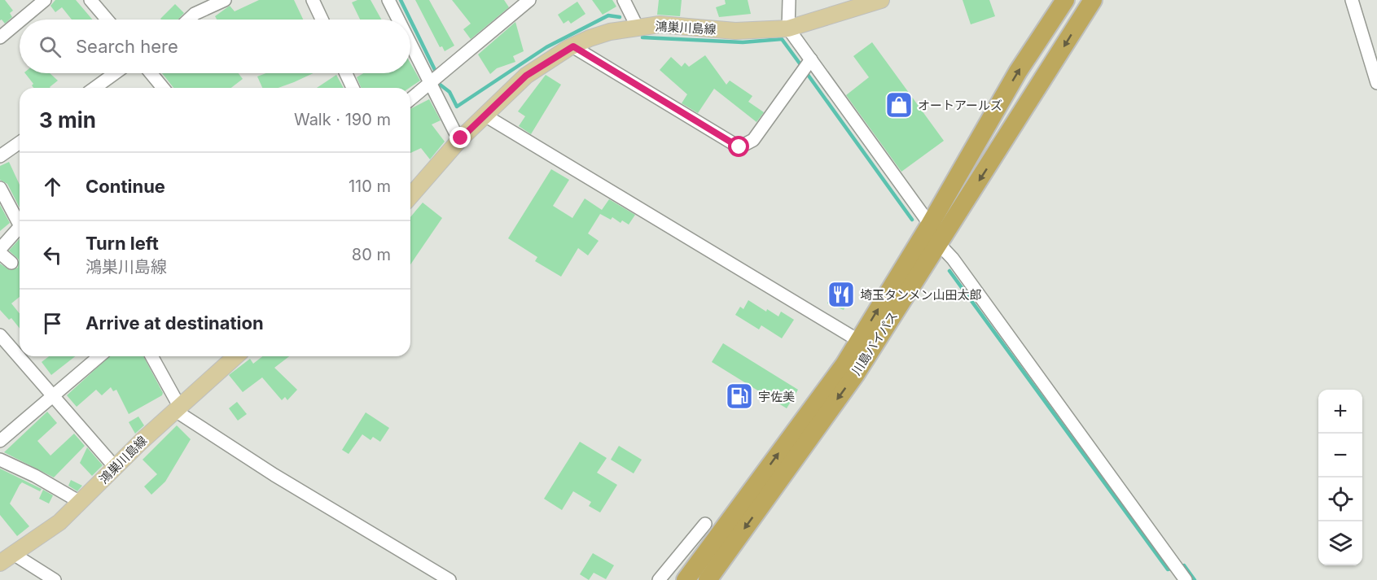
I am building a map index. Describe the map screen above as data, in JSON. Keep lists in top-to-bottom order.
{
  "streets": {
    "highway": ["川島バイパス"],
    "main road": ["鴻巣川島線"]
  },
  "places": {
    "shop": ["オートアールズ"],
    "restaurant": ["埼玉タンメン山田太郎"],
    "fuel station": ["宇佐美"]
  },
  "page": {
    "search": "Search here",
    "heading": ["3 min", "Walk · 190 m"],
    "list": [
      ["Continue", "110 m"],
      ["Turn left", "鴻巣川島線", "80 m"],
      "Arrive at destination"
    ],
    "map_buttons": ["+", "−"]
  }
}
